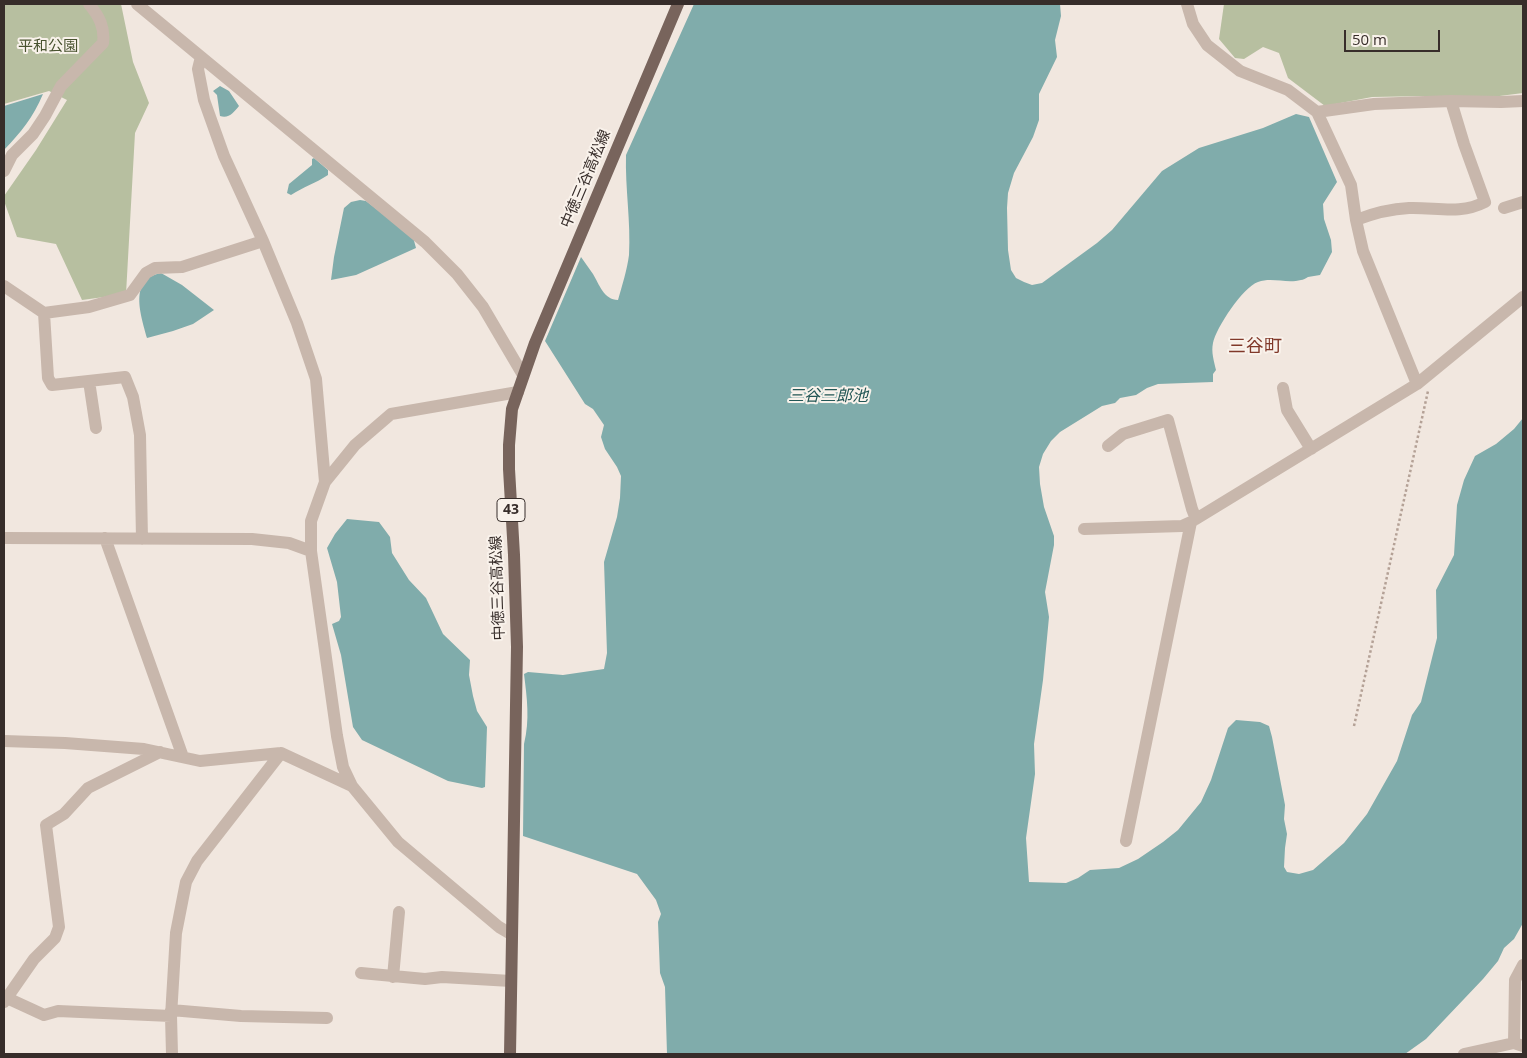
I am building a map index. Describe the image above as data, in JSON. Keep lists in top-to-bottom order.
{
  "streets": {
    "main road": ["中徳三谷高松線", "43"]
  },
  "districts": ["三谷町"],
  "water": ["三谷三郎池"],
  "parks": ["平和公園"],
  "scale_bar": "50 m"
}
